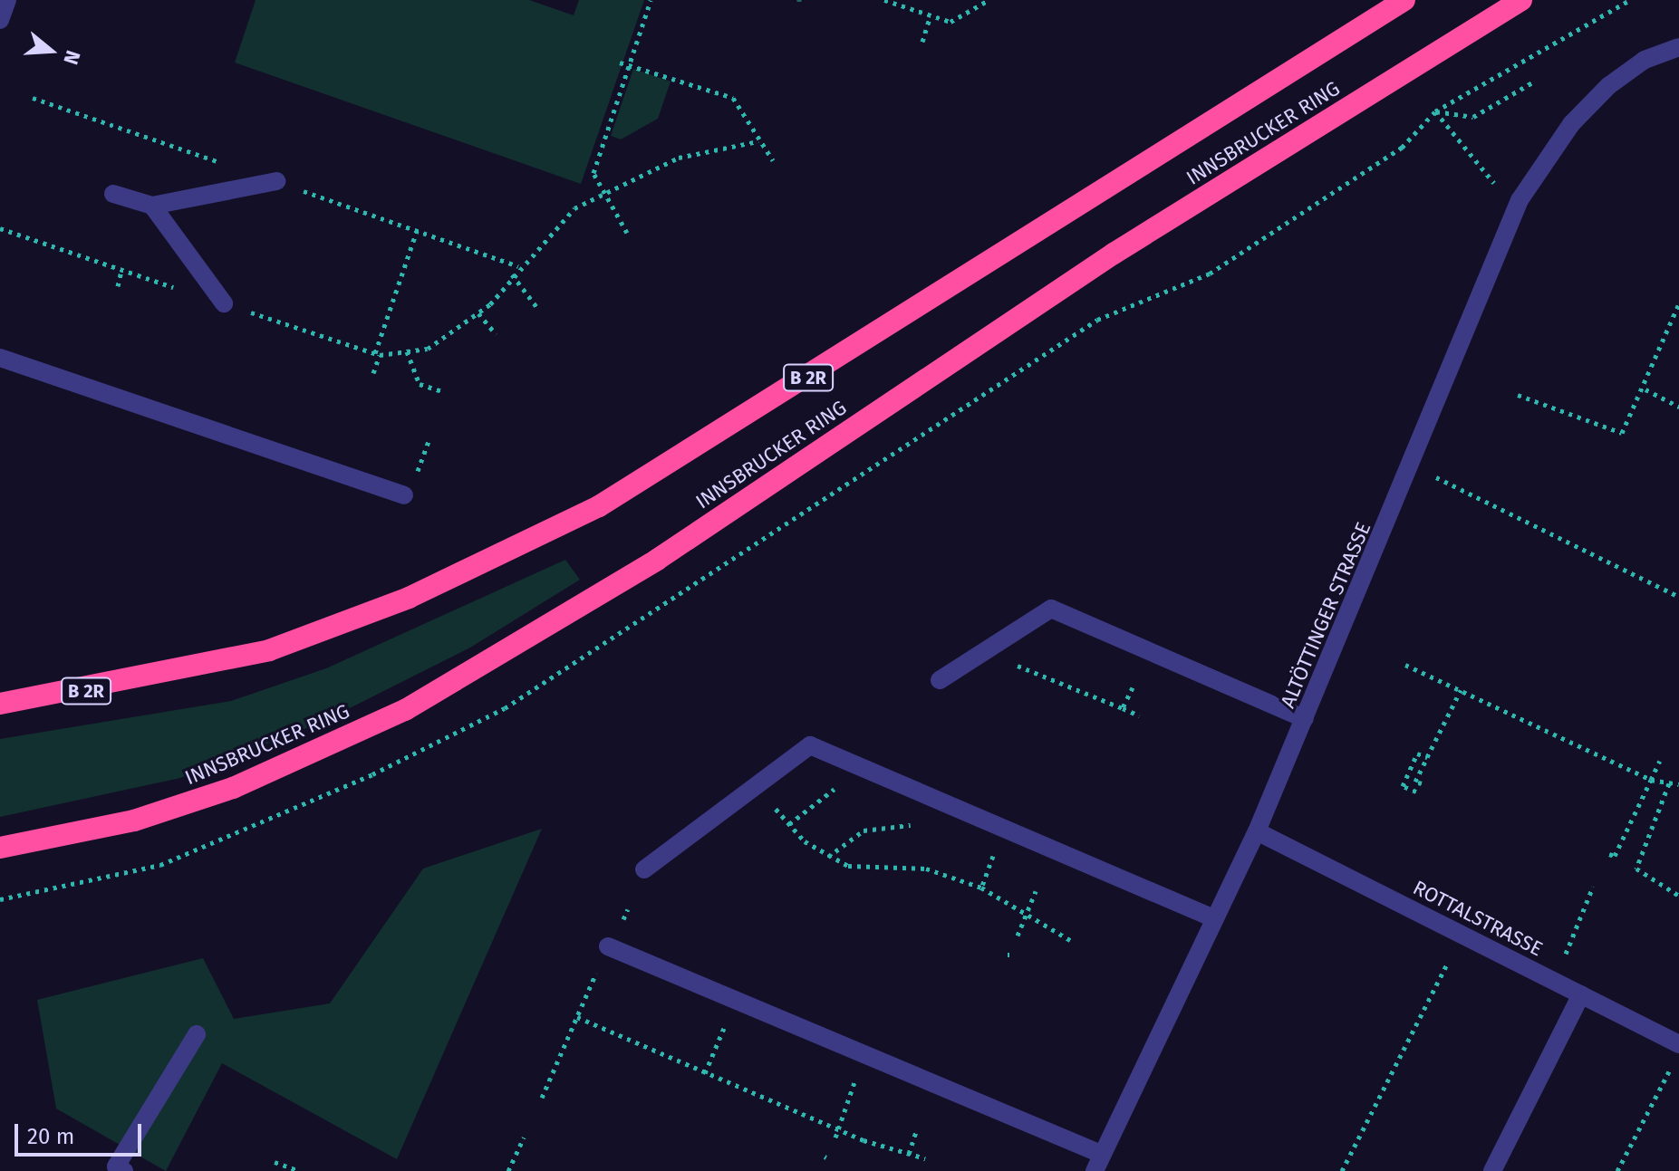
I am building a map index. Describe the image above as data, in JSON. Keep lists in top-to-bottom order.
{
  "streets": {
    "highway": ["INNSBRUCKER RING", "B 2R"],
    "street": ["ALTÖTTINGER STRASSE", "ROTTALSTRASSE"]
  },
  "crossings": [
    ["ALTÖTTINGER STRASSE", "ROTTALSTRASSE"]
  ],
  "scale_bar": "20 m",
  "north": "right"
}
